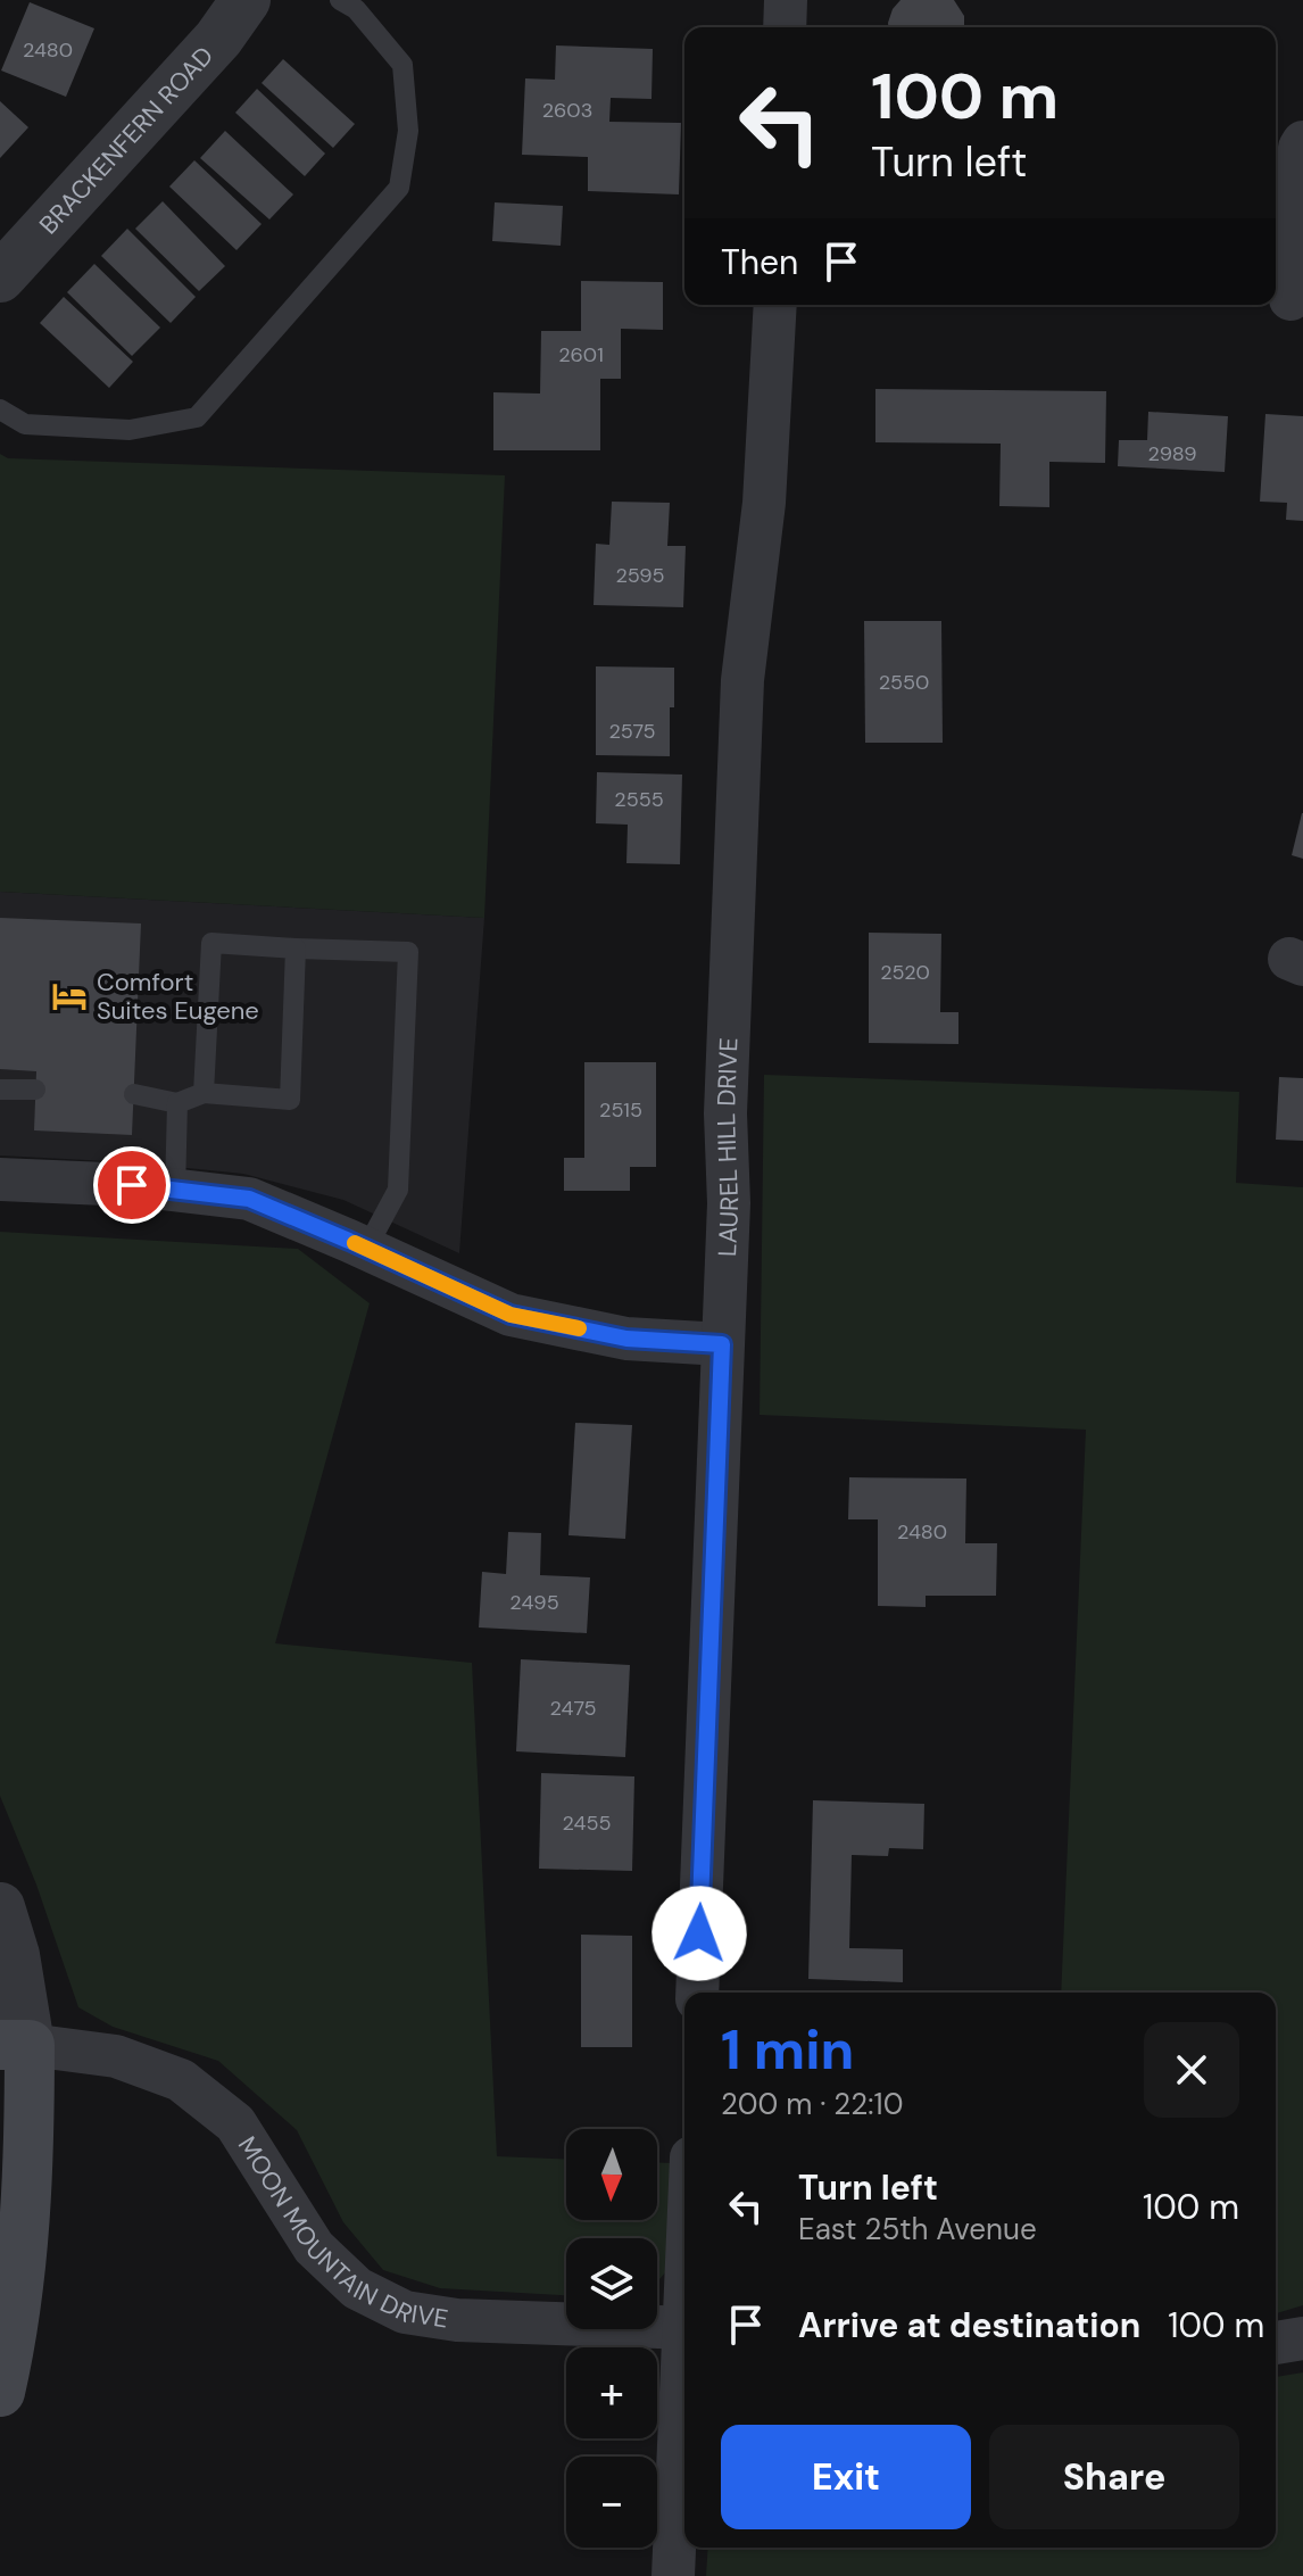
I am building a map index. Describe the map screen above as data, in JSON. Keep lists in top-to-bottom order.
{
  "streets": {
    "street": ["BRACKENFERN ROAD", "LAUREL HILL DRIVE", "MOON MOUNTAIN DRIVE"]
  },
  "places": {
    "hotel": ["Comfort Suites Eugene"]
  },
  "house_numbers": [
    "2480",
    "2603",
    "2601",
    "2989",
    "2595",
    "2550",
    "2575",
    "2555",
    "2520",
    "2515",
    "2480",
    "2495",
    "2475",
    "2455"
  ],
  "north": "bottom",
  "page": {
    "turn": ["100 m", "Turn left"],
    "then": "Then",
    "heading": ["1 min", "200 m · 22:10"],
    "map_buttons": ["+", "−"],
    "list": [
      {
        "name": "Turn left",
        "note": "East 25th Avenue",
        "value": "100 m"
      },
      {
        "name": "Arrive at destination",
        "value": "100 m"
      }
    ],
    "buttons": ["Exit", "Share"]
  }
}
